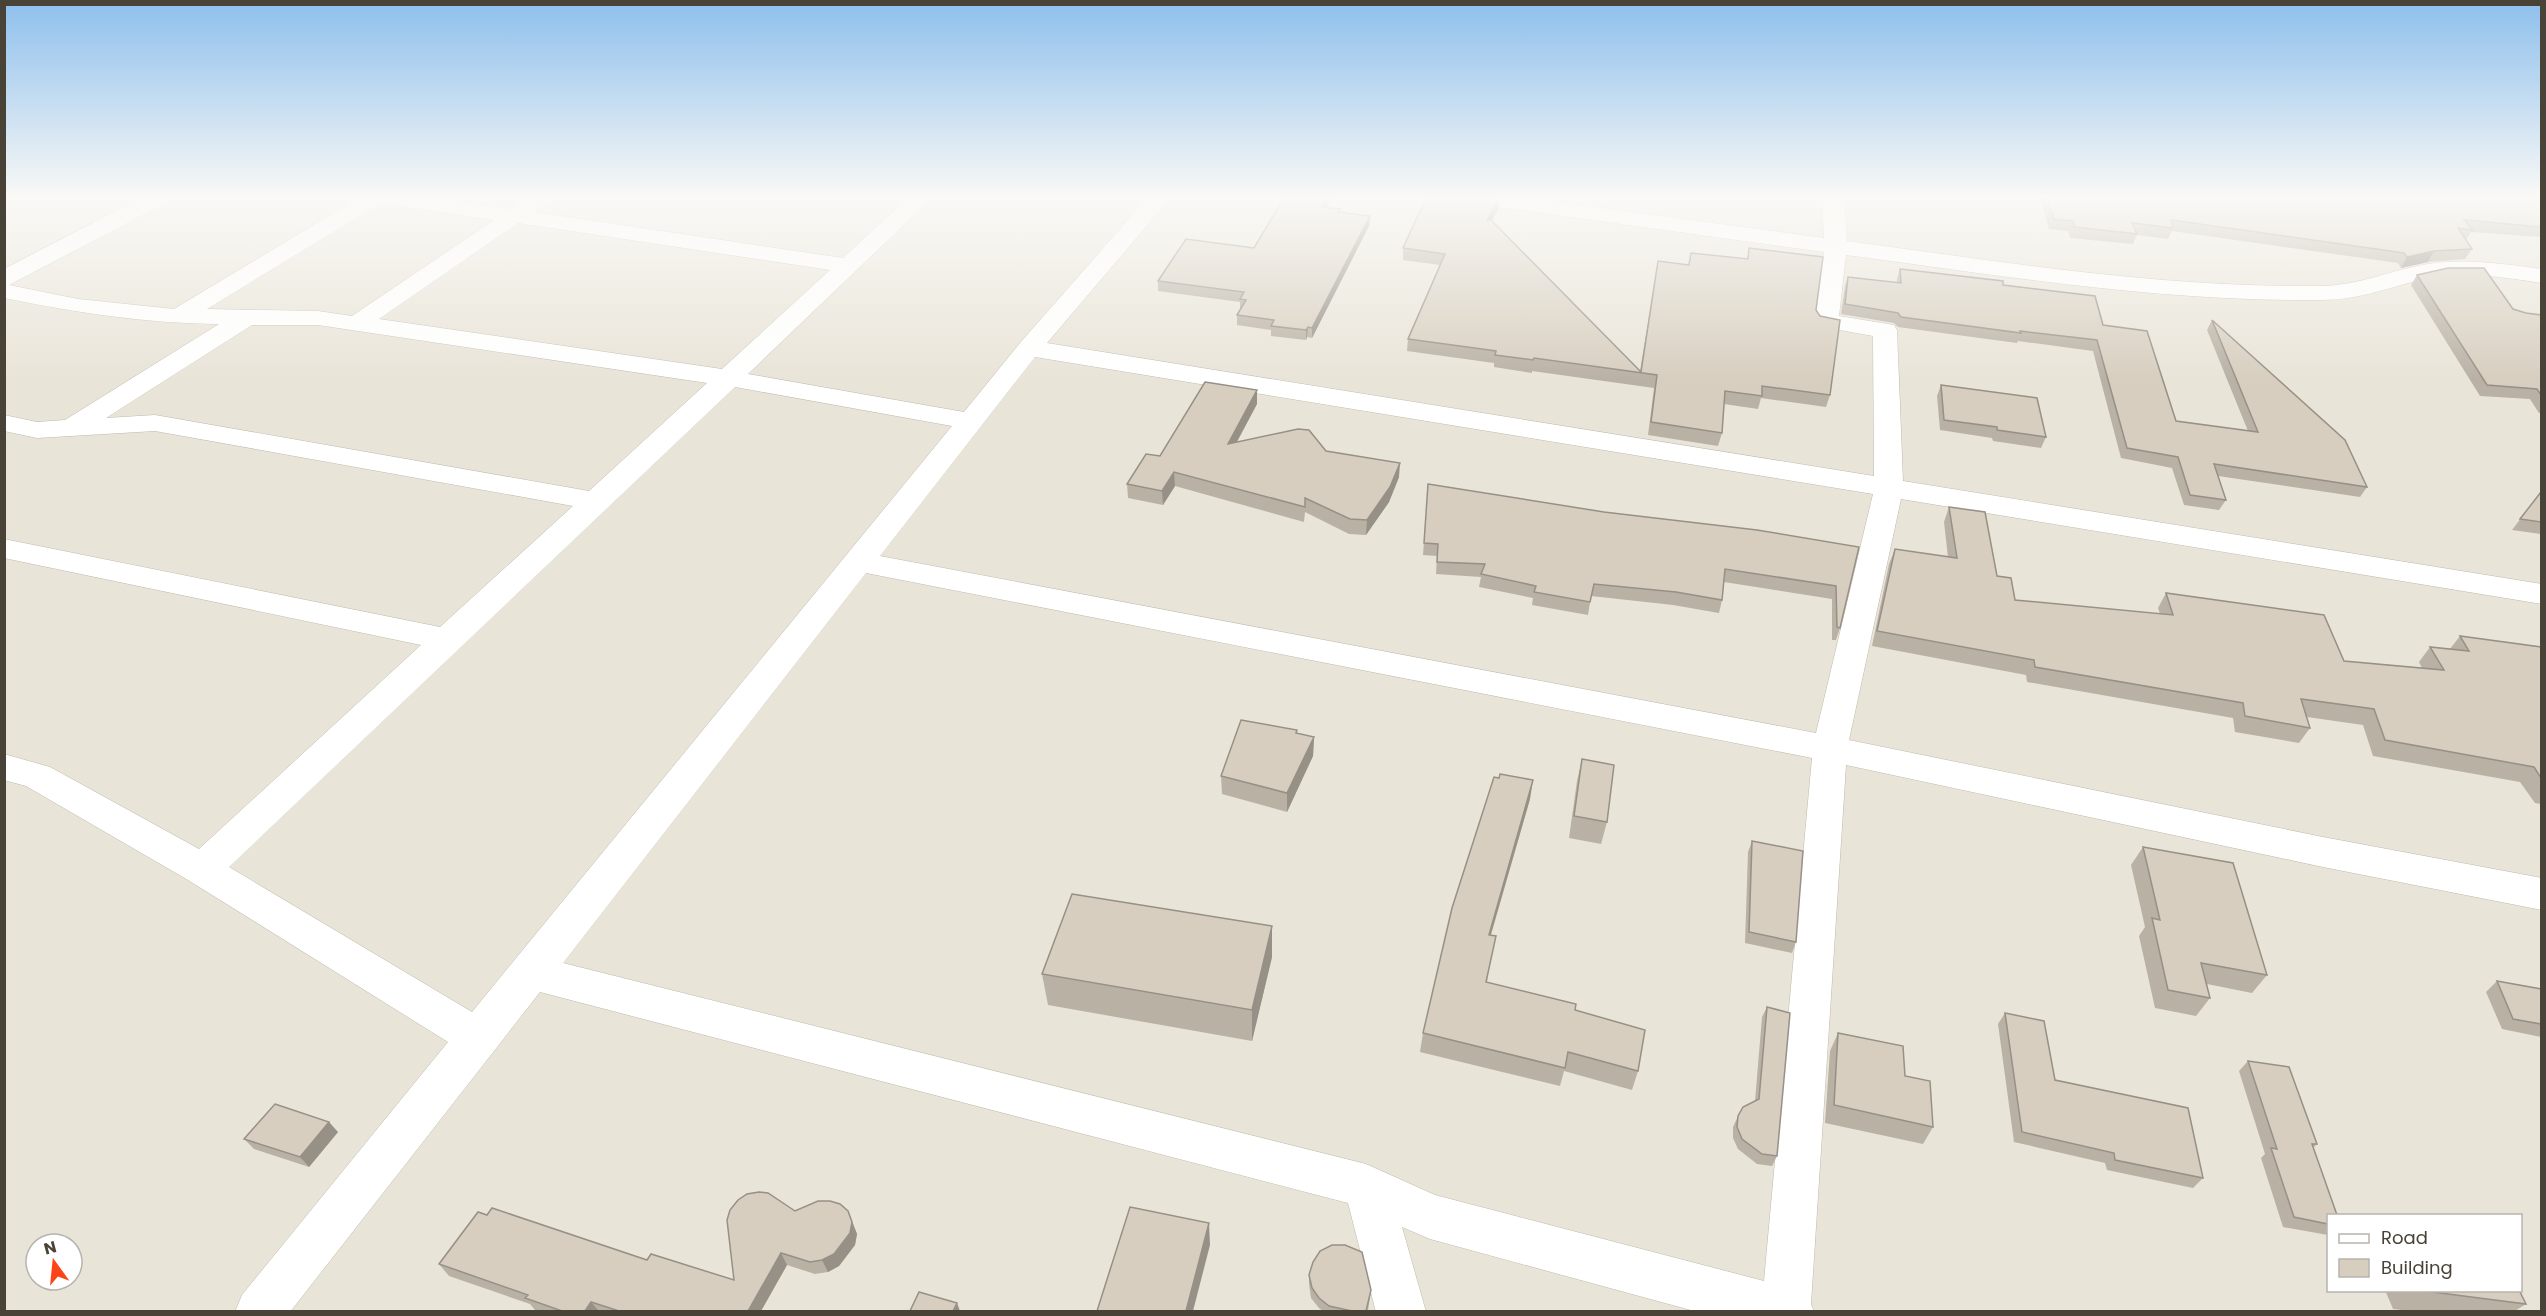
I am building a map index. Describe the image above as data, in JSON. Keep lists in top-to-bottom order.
{
  "legend": ["Road", "Building"],
  "north": "top"
}
